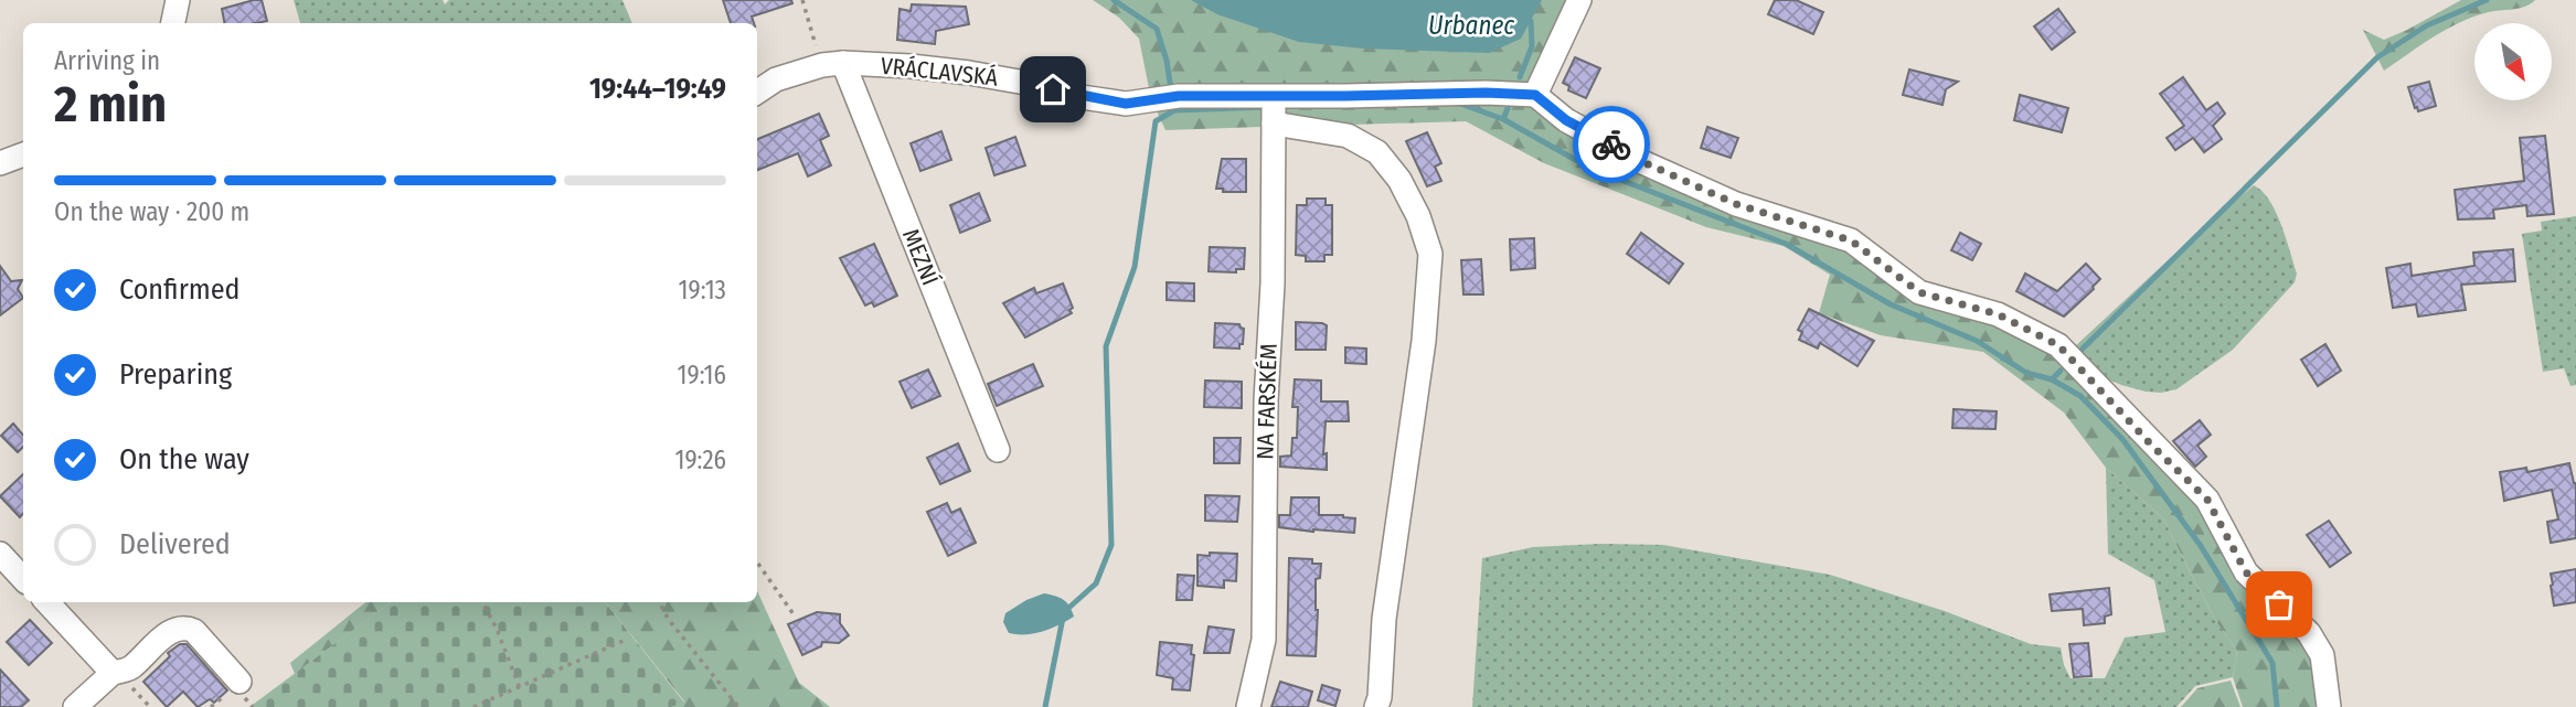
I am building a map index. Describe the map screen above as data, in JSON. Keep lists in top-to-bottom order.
{
  "streets": {
    "street": ["VRÁCLAVSKÁ", "MEZNÍ", "NA FARSKÉM"]
  },
  "crossings": [
    ["VRÁCLAVSKÁ", "MEZNÍ"],
    ["VRÁCLAVSKÁ", "NA FARSKÉM"]
  ],
  "water": ["Urbanec"],
  "north": "bottom right",
  "page": {
    "heading": ["2 min", "Arriving in", "19:44–19:49"],
    "bar": "On the way · 200 m",
    "list": [
      ["Confirmed", "19:13"],
      ["Preparing", "19:16"],
      ["On the way", "19:26"],
      "Delivered"
    ]
  }
}
